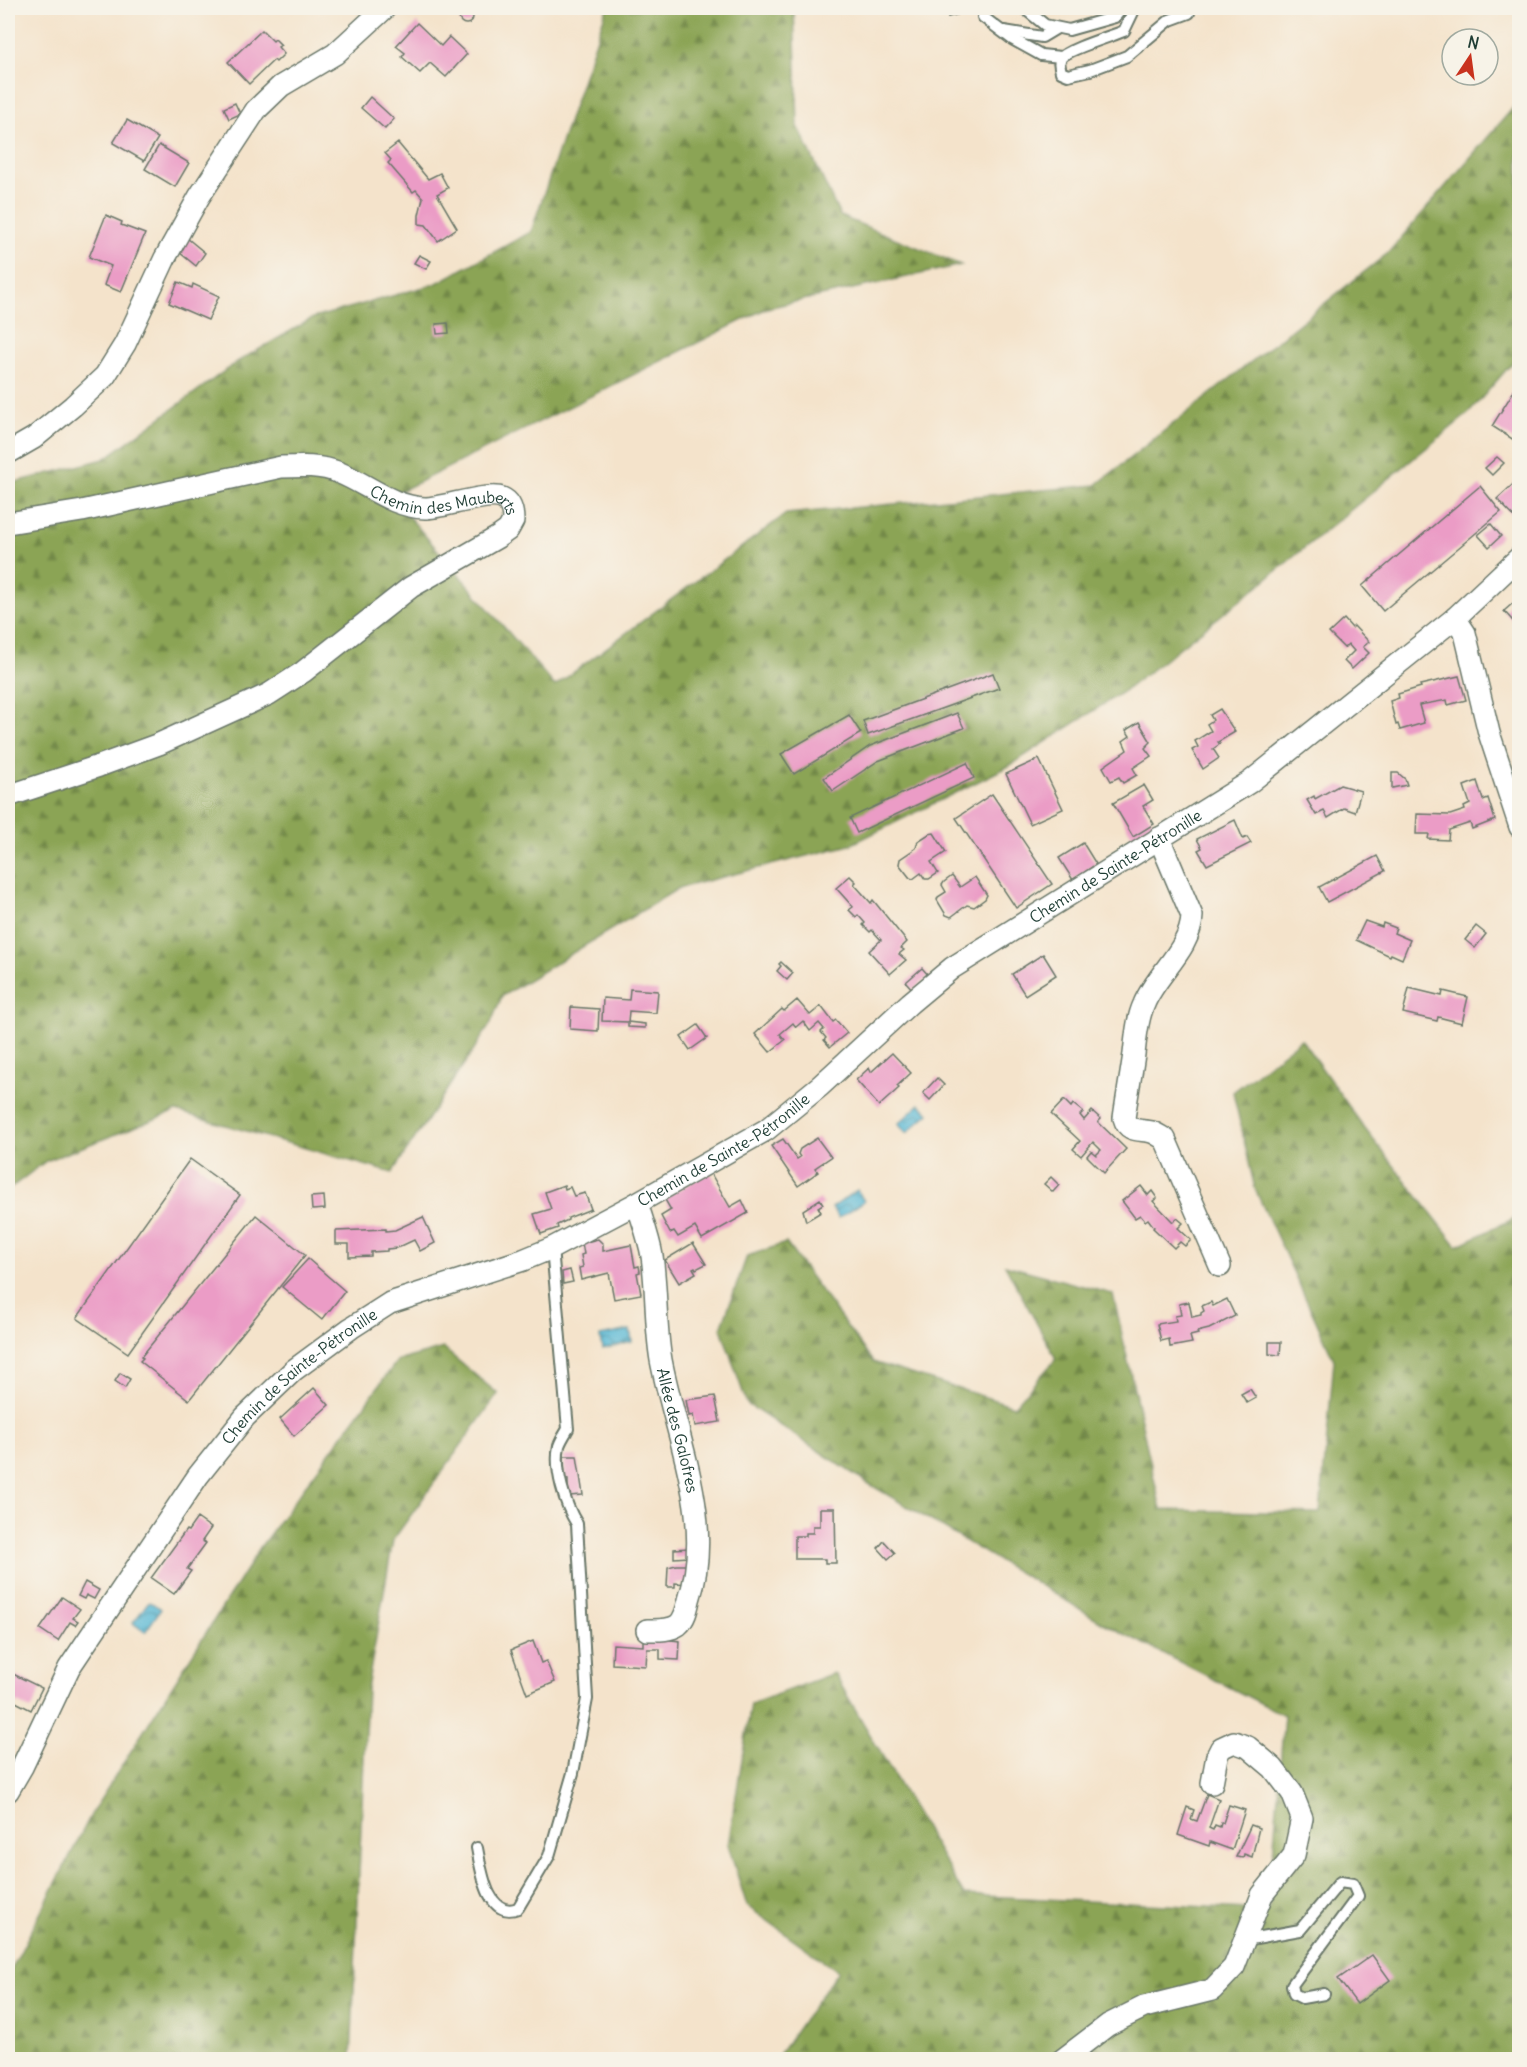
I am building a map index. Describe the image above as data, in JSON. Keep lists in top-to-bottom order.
{
  "streets": {
    "street": ["Chemin des Mauberts", "Chemin de Sainte-Pétronille", "Allée des Galofres"]
  },
  "crossings": [
    ["Chemin de Sainte-Pétronille", "Allée des Galofres"]
  ],
  "north": "top"
}
